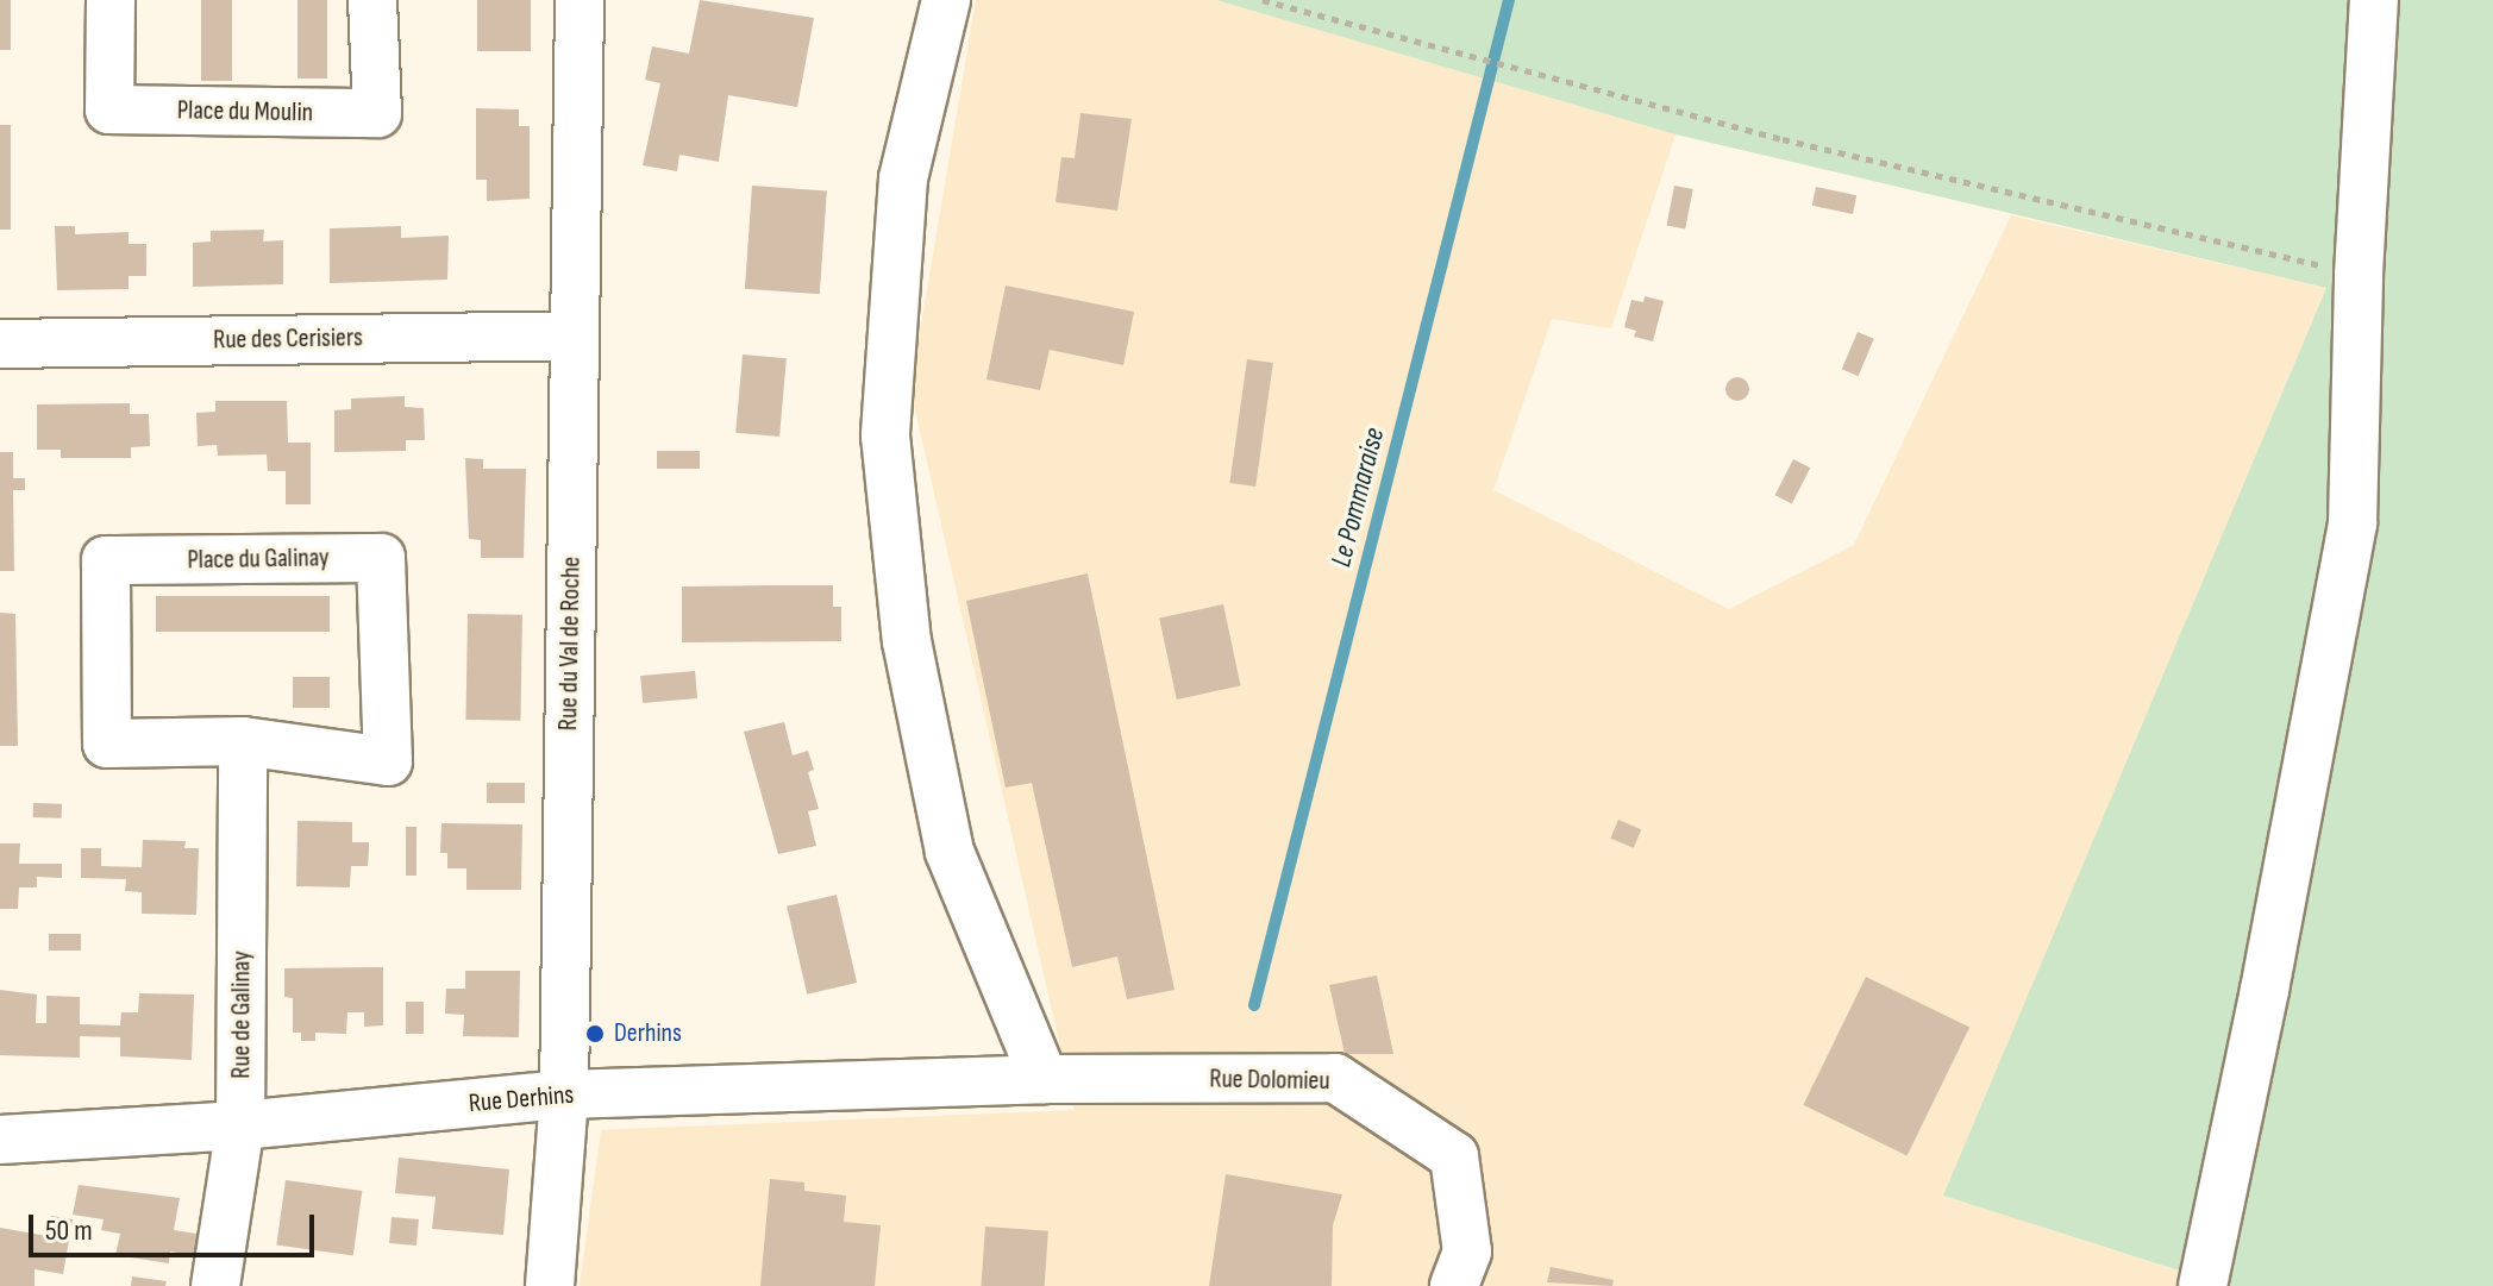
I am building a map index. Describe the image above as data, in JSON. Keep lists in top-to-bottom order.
{
  "streets": {
    "street": [
      "Place du Moulin",
      "Rue des Cerisiers",
      "Place du Galinay",
      "Rue du Val de Roche",
      "Rue de Galinay",
      "Rue Dolomieu",
      "Rue Derhins"
    ]
  },
  "crossings": [
    ["Rue des Cerisiers", "Rue du Val de Roche"],
    ["Place du Galinay", "Rue de Galinay"],
    ["Rue du Val de Roche", "Rue Derhins"],
    ["Rue de Galinay", "Rue Derhins"],
    ["Rue Dolomieu", "Rue Derhins"]
  ],
  "water": ["Le Pommaraise"],
  "places": ["Derhins"],
  "scale_bar": "50 m"
}
